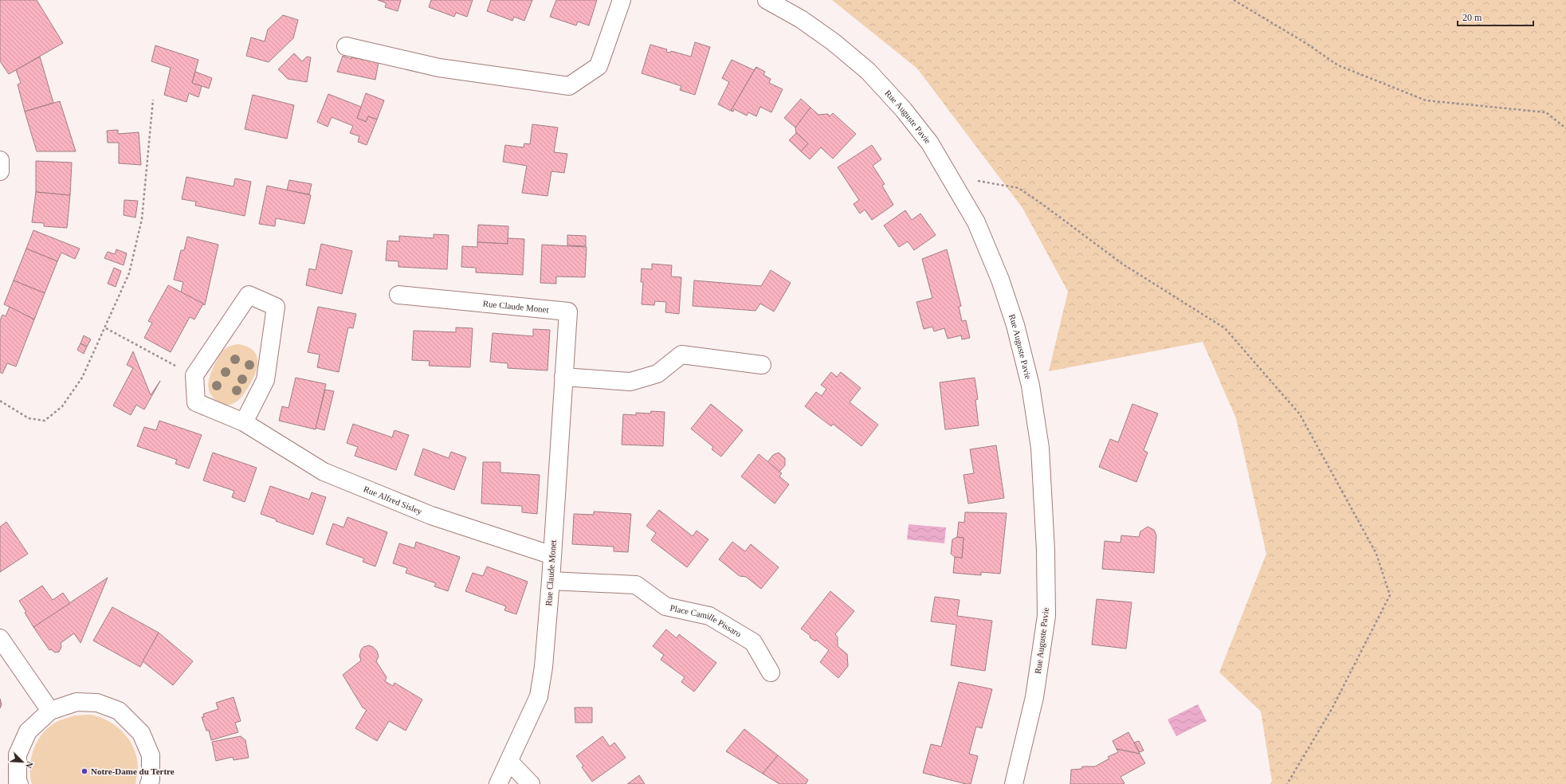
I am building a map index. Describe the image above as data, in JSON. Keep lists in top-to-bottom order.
{
  "streets": {
    "street": [
      "Rue Auguste Pavie",
      "Rue Claude Monet",
      "Rue Alfred Sisley",
      "Place Camille Pissaro"
    ]
  },
  "crossings": [
    ["Rue Claude Monet", "Rue Alfred Sisley"],
    ["Rue Claude Monet", "Place Camille Pissaro"]
  ],
  "places": ["Notre-Dame du Tertre"],
  "scale_bar": "20 m",
  "north": "bottom right"
}
